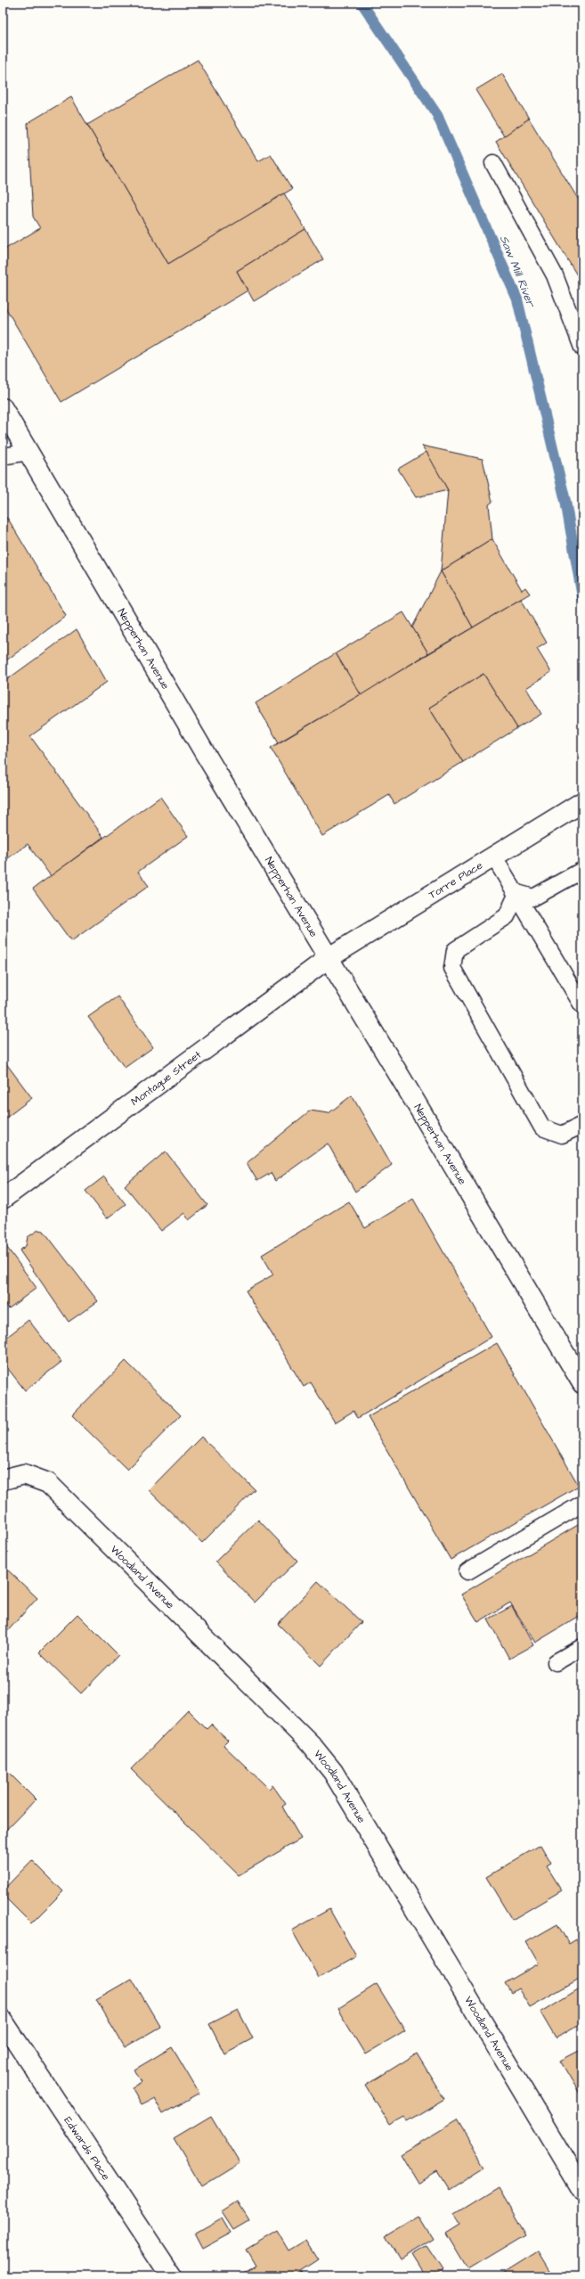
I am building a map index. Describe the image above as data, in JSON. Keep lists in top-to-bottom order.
{
  "streets": {
    "street": [
      "Nepperhan Avenue",
      "Torre Place",
      "Montague Street",
      "Woodland Avenue",
      "Edwards Place"
    ]
  },
  "crossings": [
    ["Nepperhan Avenue", "Torre Place"],
    ["Nepperhan Avenue", "Montague Street"],
    ["Torre Place", "Montague Street"]
  ],
  "water": ["Saw Mill River"]
}
